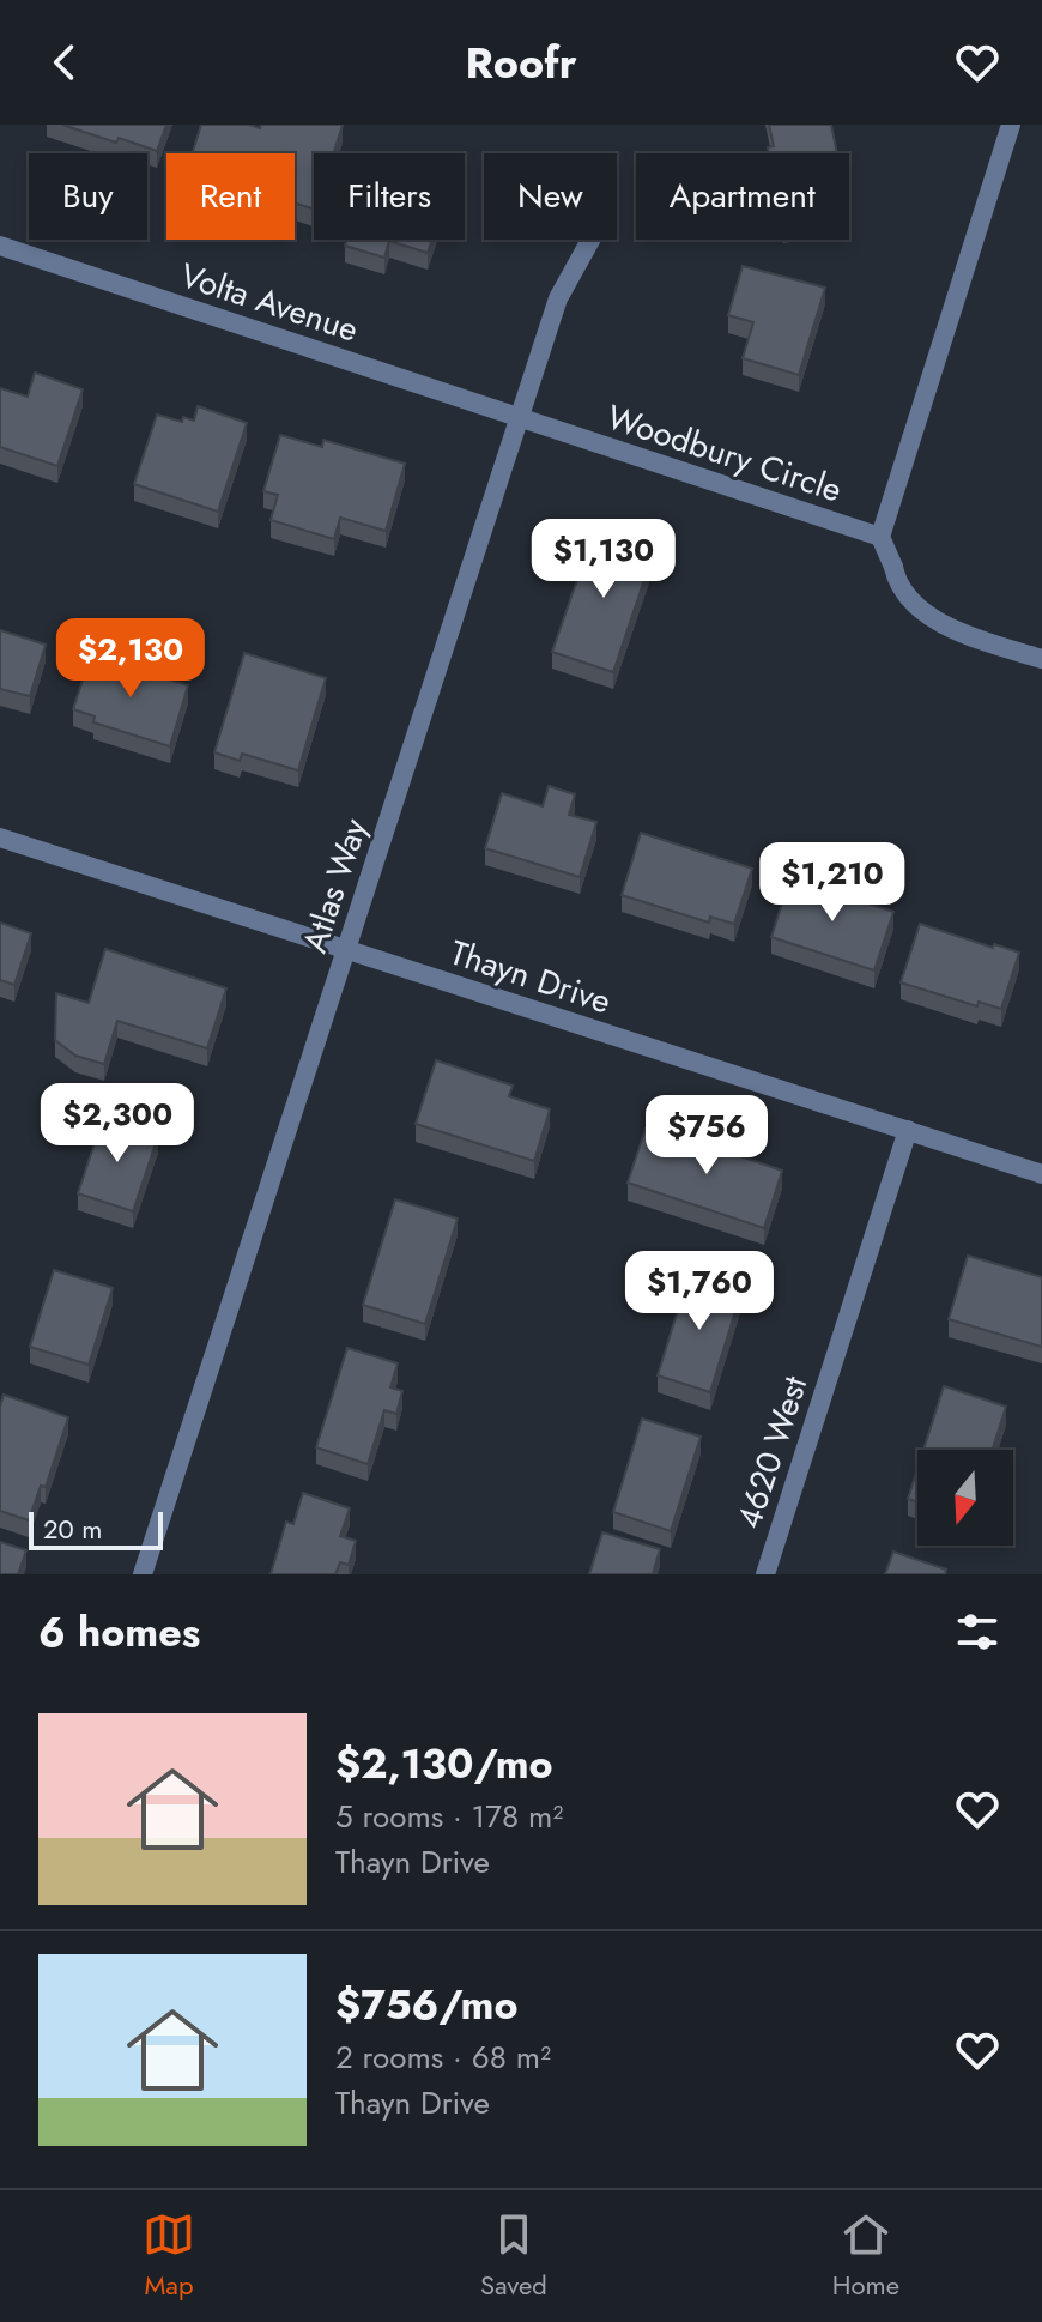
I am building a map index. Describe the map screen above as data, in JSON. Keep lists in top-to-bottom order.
{
  "streets": {
    "street": [
      "Volta Avenue",
      "Woodbury Circle",
      "Atlas Way",
      "Thayn Drive",
      "4620 West"
    ]
  },
  "crossings": [
    ["Volta Avenue", "Woodbury Circle"],
    ["Volta Avenue", "Atlas Way"],
    ["Woodbury Circle", "Atlas Way"],
    ["Atlas Way", "Thayn Drive"],
    ["Thayn Drive", "4620 West"]
  ],
  "scale_bar": "20 m",
  "north": "bottom",
  "page": {
    "header": "Roofr",
    "chip": [
      "Buy",
      "Rent",
      "Filters",
      "New",
      "Apartment"
    ],
    "price": [
      "$1,130",
      "$2,130",
      "$1,210",
      "$2,300",
      "$756",
      "$1,760"
    ],
    "scale": "20 m",
    "heading": "6 homes",
    "list": [
      {
        "name": "$2,130/mo",
        "note": "5 rooms · 178 m² · Thayn Drive"
      },
      {
        "name": "$756/mo",
        "note": "2 rooms · 68 m² · Thayn Drive"
      }
    ],
    "tabs": ["Map", "Saved", "Home"]
  }
}
